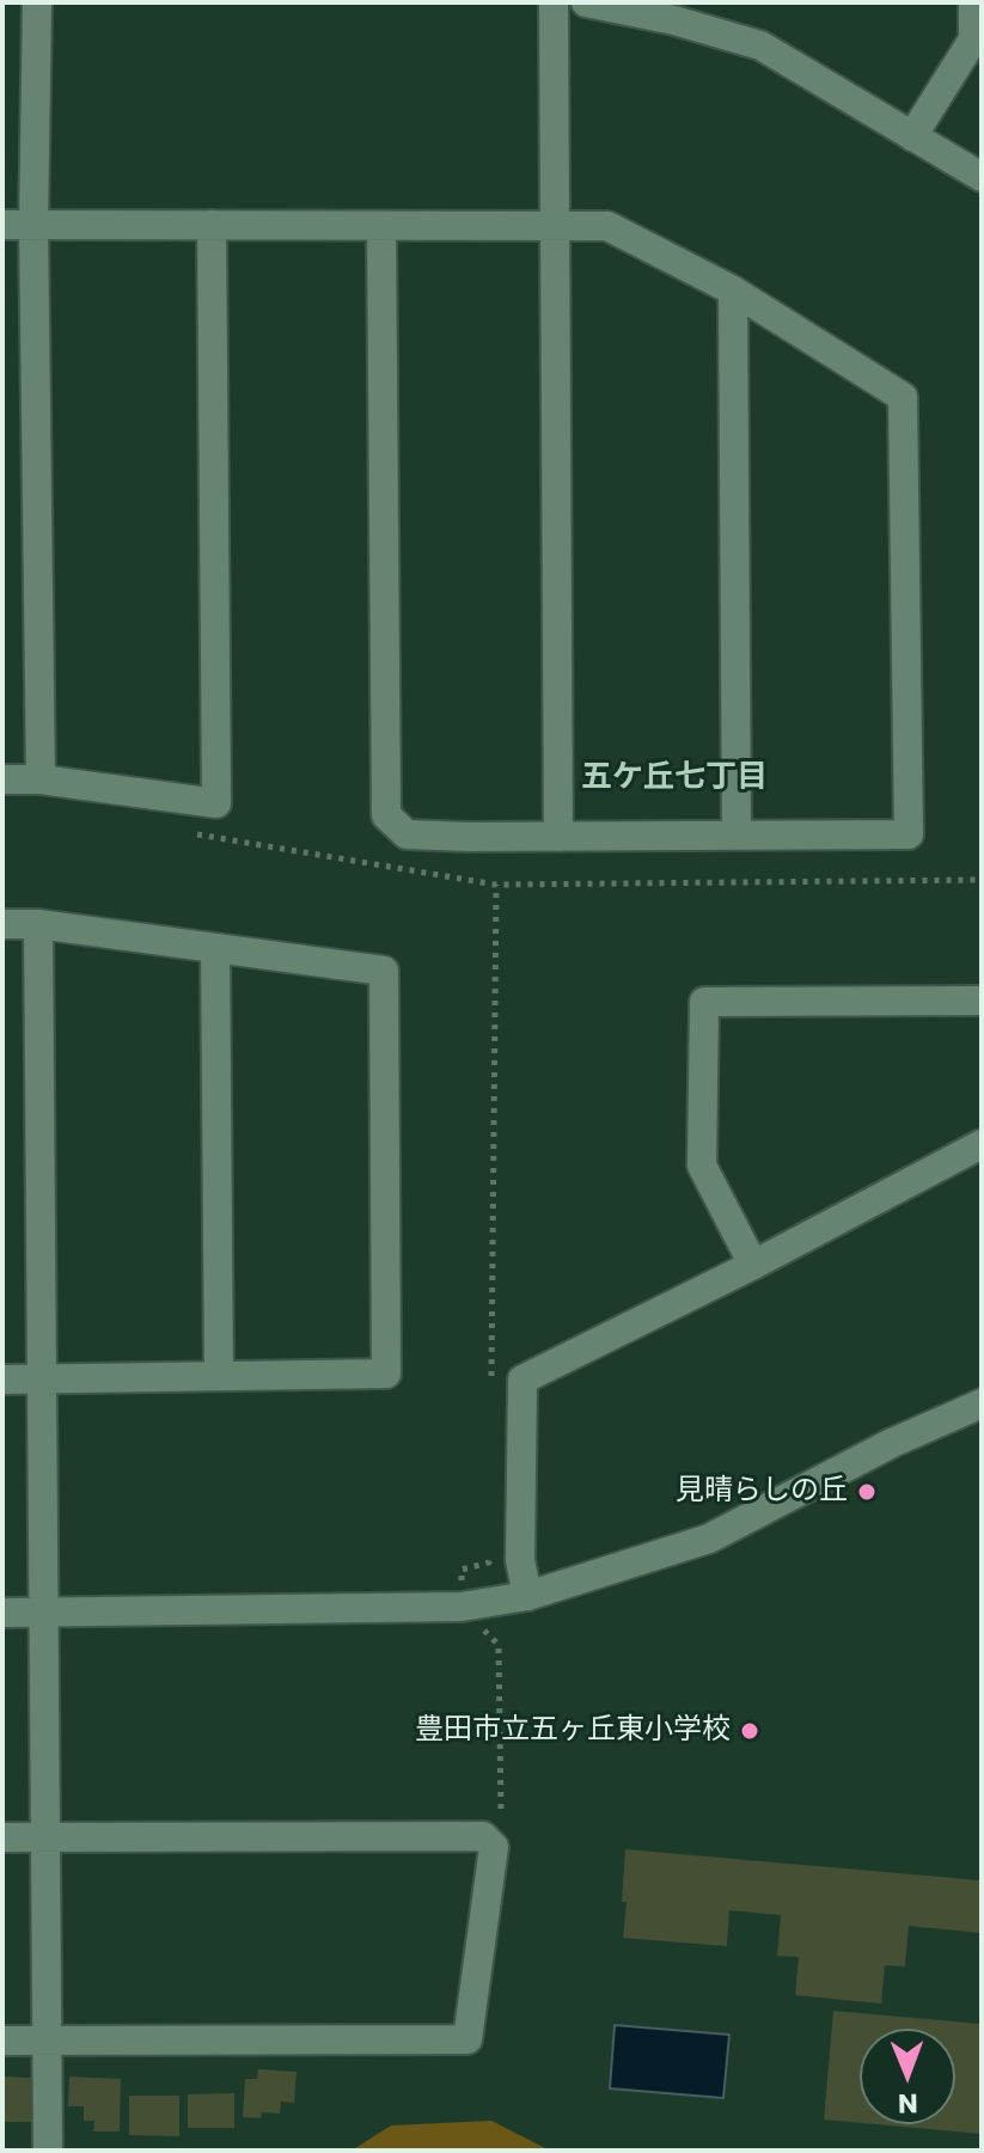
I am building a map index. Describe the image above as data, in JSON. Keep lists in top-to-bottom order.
{
  "districts": ["五ケ丘七丁目"],
  "places": ["見晴らしの丘", "豊田市立五ヶ丘東小学校"],
  "north": "bottom"
}
